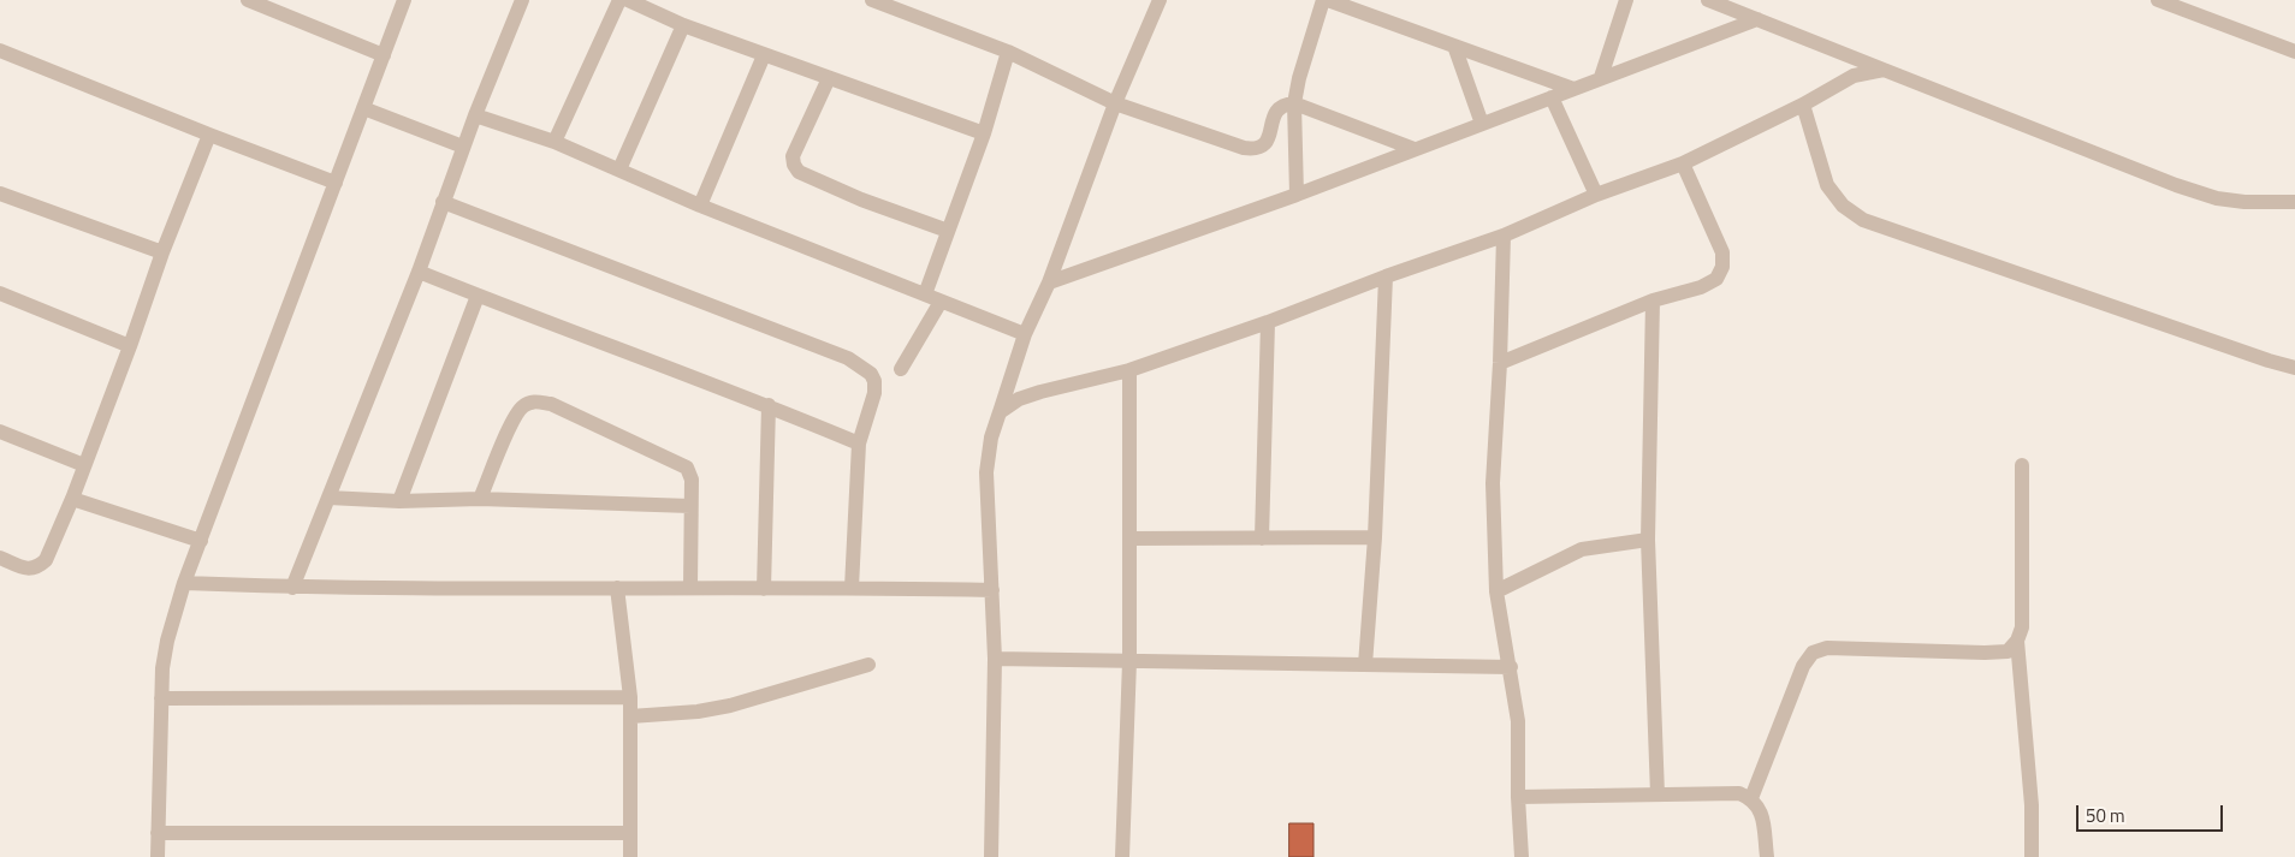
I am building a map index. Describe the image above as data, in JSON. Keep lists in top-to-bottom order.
{
  "scale_bar": "50 m"
}
